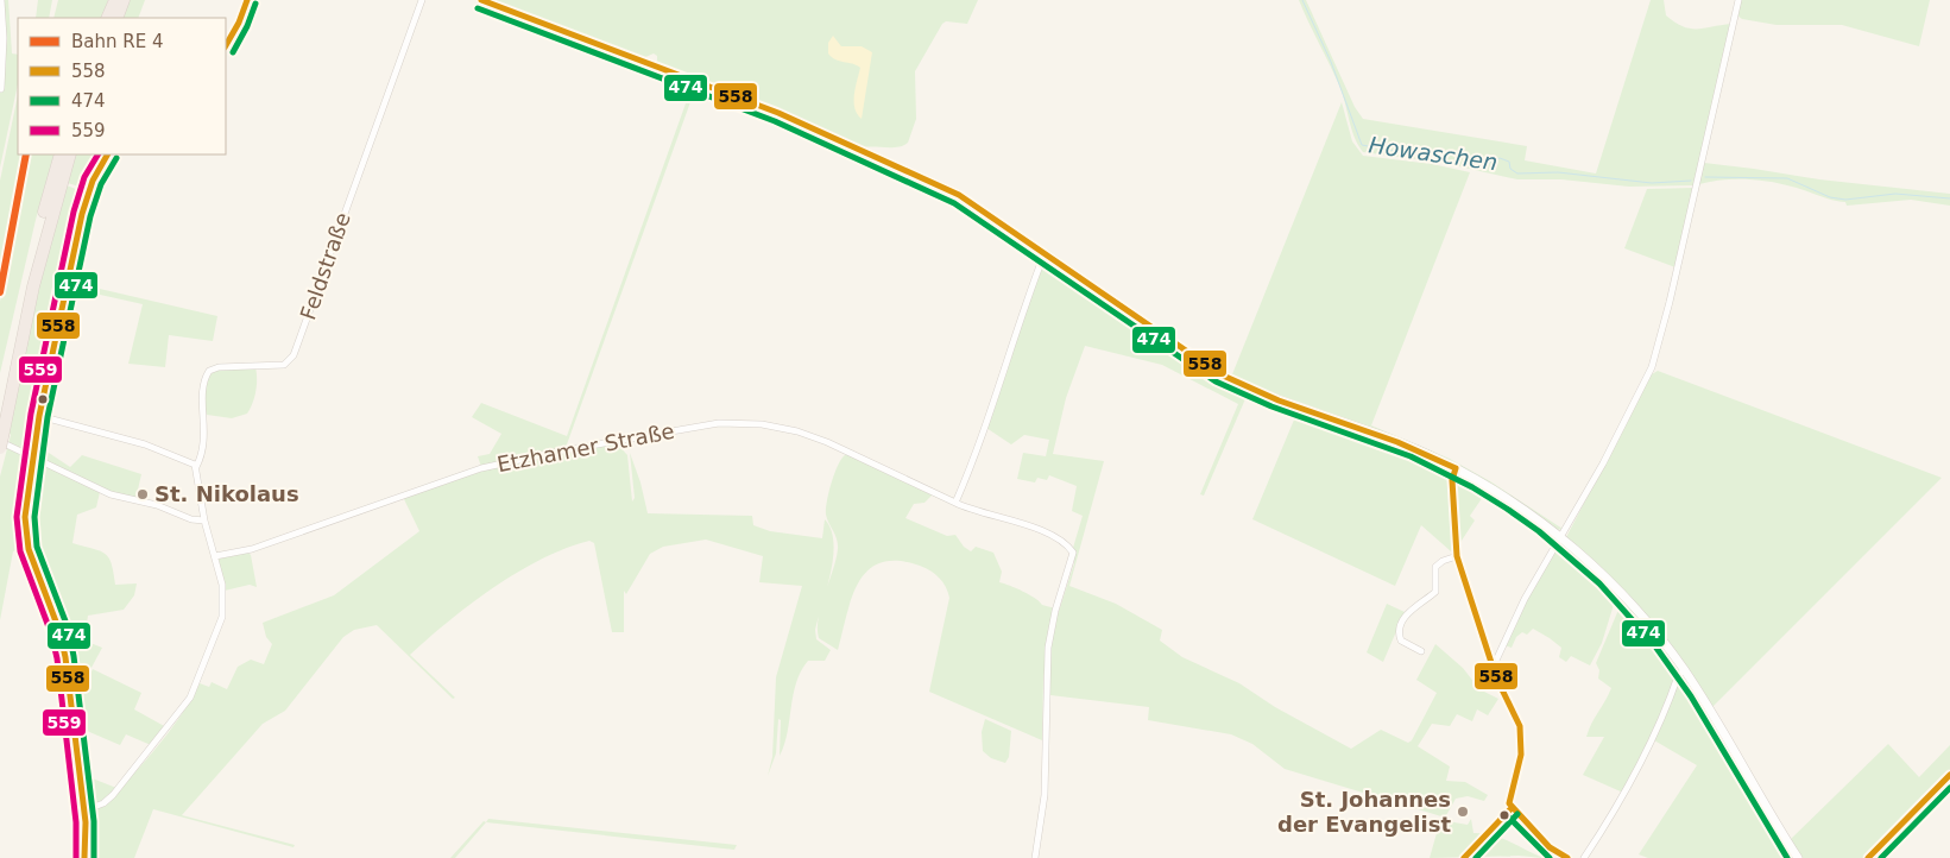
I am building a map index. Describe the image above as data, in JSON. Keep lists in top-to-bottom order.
{
  "streets": {
    "street": ["Feldstraße", "Etzhamer Straße"]
  },
  "water": ["Howaschen"],
  "places": ["St. Nikolaus", "St. Johannes der Evangelist"],
  "lines": ["transit line 558", "transit line 474", "transit line 559"],
  "legend": [
    "Bahn RE 4",
    "558",
    "474",
    "559"
  ]
}
